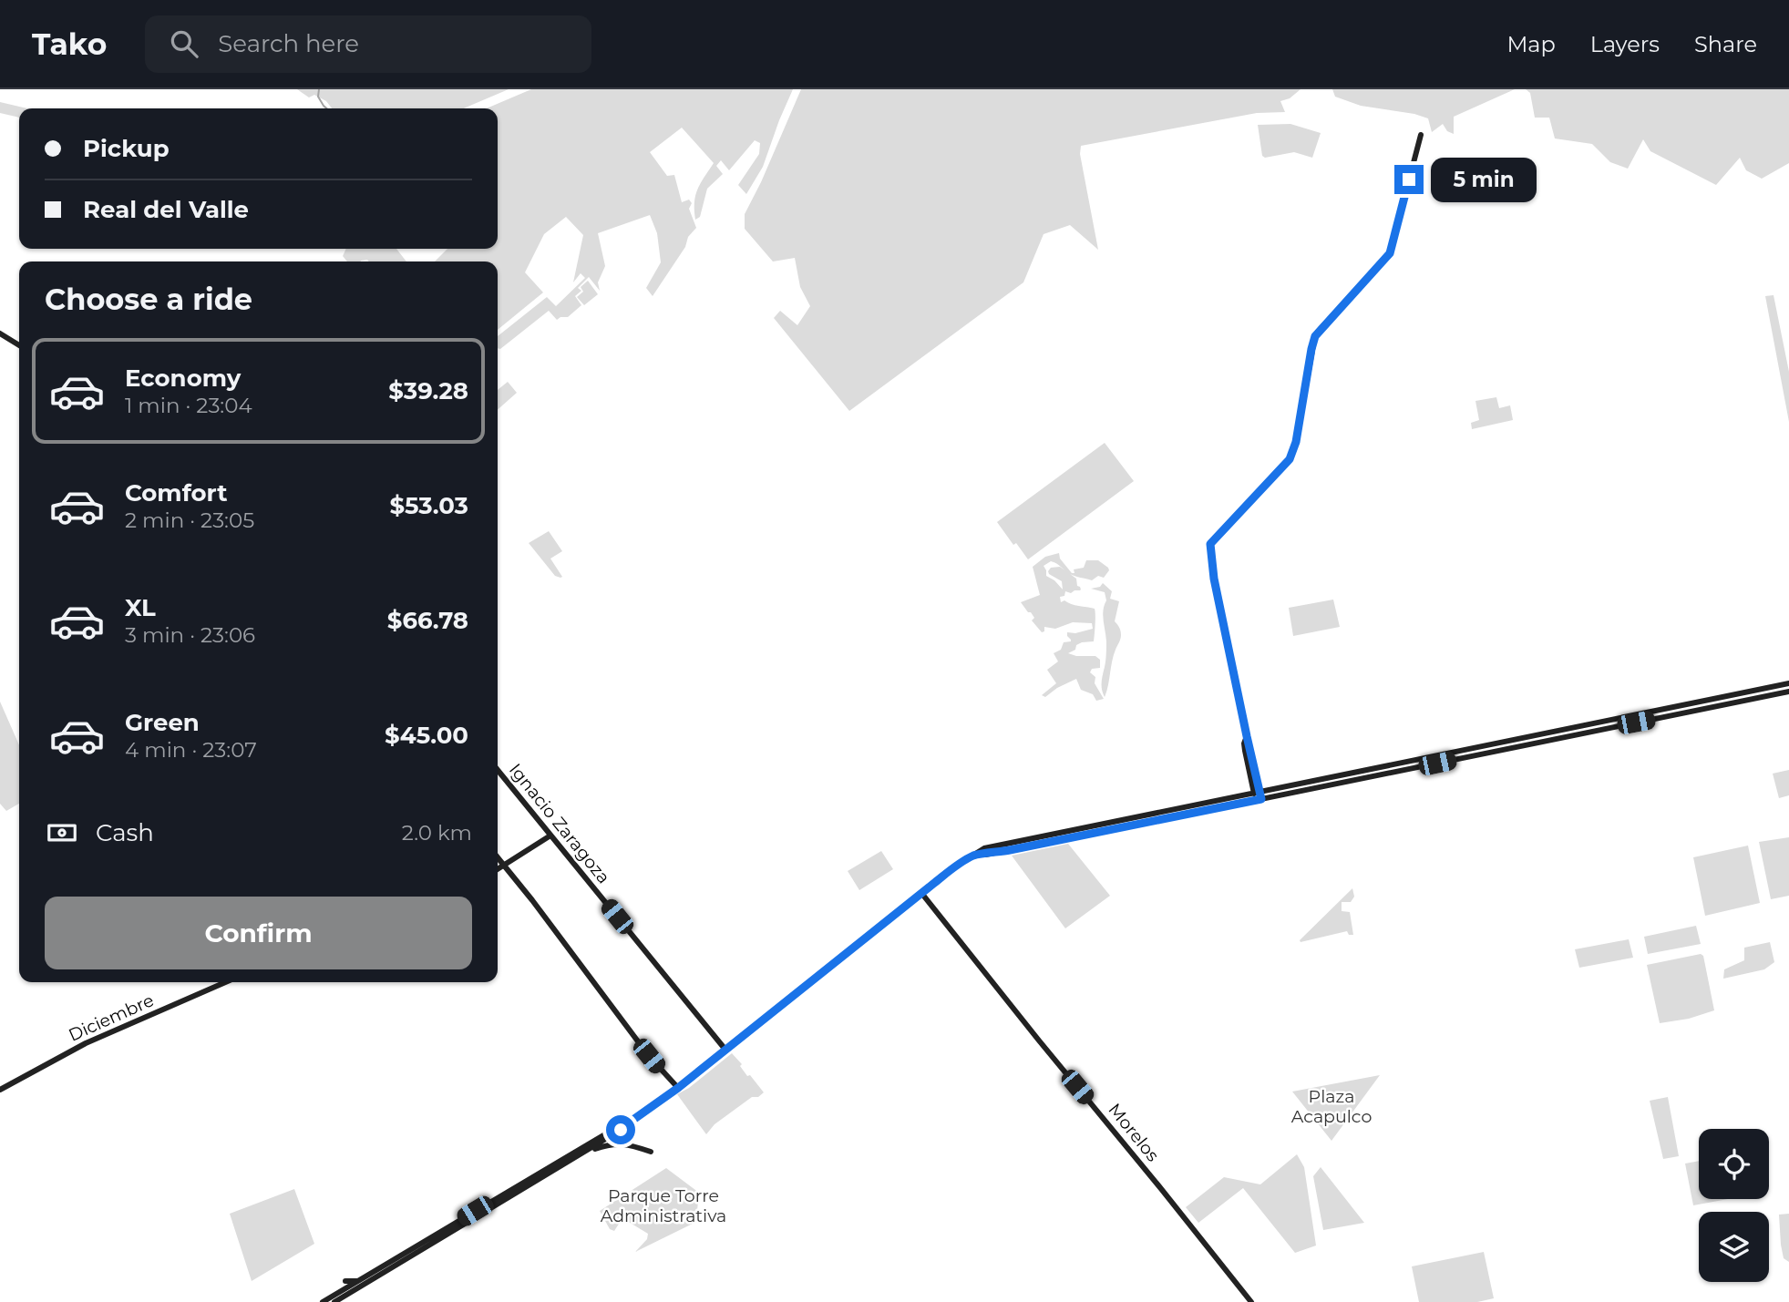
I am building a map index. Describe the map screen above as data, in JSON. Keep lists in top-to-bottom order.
{
  "streets": {
    "main road": ["Ignacio Zaragoza", "Diciembre", "Morelos"]
  },
  "parks": ["Plaza Acapulco", "Parque Torre Administrativa"],
  "page": {
    "header": "Tako",
    "search": "Search here",
    "nav": ["Map", "Layers", "Share"],
    "banner": ["Pickup", "Real del Valle"],
    "bubble": "5 min",
    "heading": "Choose a ride",
    "list": [
      {
        "name": "Economy",
        "note": "1 min · 23:04",
        "value": "$39.28"
      },
      {
        "name": "Comfort",
        "note": "2 min · 23:05",
        "value": "$53.03"
      },
      {
        "name": "XL",
        "note": "3 min · 23:06",
        "value": "$66.78"
      },
      {
        "name": "Green",
        "note": "4 min · 23:07",
        "value": "$45.00"
      }
    ],
    "pay": ["Cash", "2.0 km"],
    "buttons": "Confirm"
  }
}
